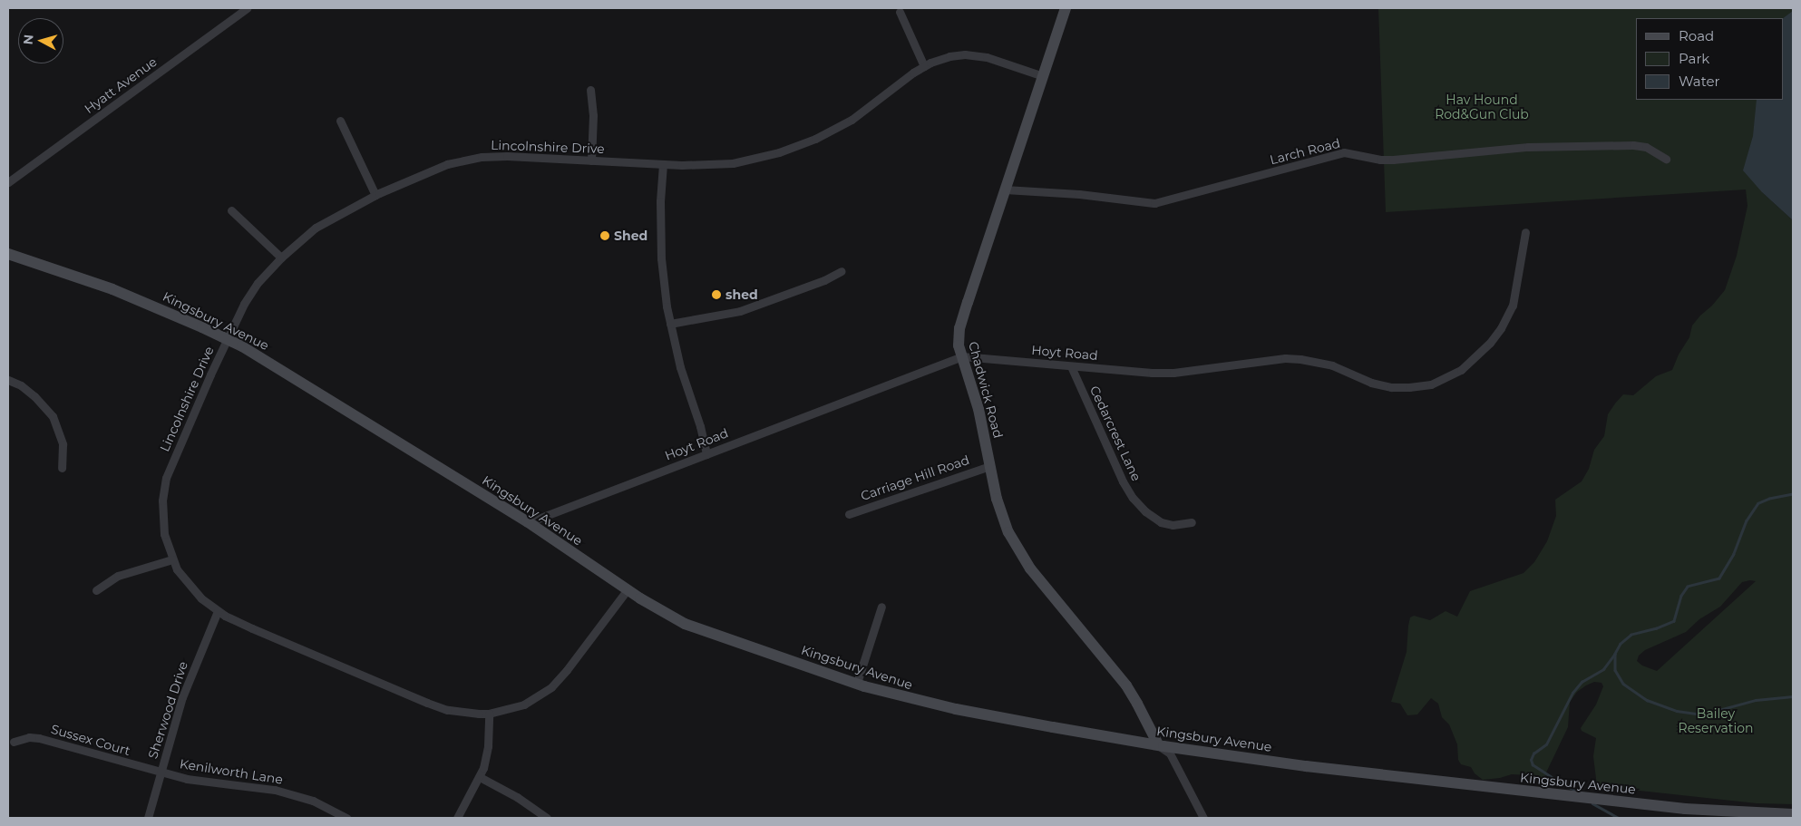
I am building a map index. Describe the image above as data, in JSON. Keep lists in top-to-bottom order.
{
  "streets": {
    "main road": ["Kingsbury Avenue", "Chadwick Road"],
    "street": [
      "Hyatt Avenue",
      "Lincolnshire Drive",
      "Larch Road",
      "Hoyt Road",
      "Cedarcrest Lane",
      "Carriage Hill Road",
      "Sherwood Drive",
      "Sussex Court",
      "Kenilworth Lane"
    ]
  },
  "crossings": [
    ["Lincolnshire Drive", "Kingsbury Avenue"],
    ["Lincolnshire Drive", "Chadwick Road"],
    ["Lincolnshire Drive", "Sherwood Drive"],
    ["Larch Road", "Chadwick Road"],
    ["Kingsbury Avenue", "Hoyt Road"],
    ["Kingsbury Avenue", "Chadwick Road"],
    ["Hoyt Road", "Chadwick Road"],
    ["Hoyt Road", "Cedarcrest Lane"],
    ["Chadwick Road", "Carriage Hill Road"],
    ["Sherwood Drive", "Sussex Court"],
    ["Sherwood Drive", "Kenilworth Lane"],
    ["Sussex Court", "Kenilworth Lane"]
  ],
  "parks": ["Hav Hound Rod&Gun Club", "Bailey Reservation"],
  "places": ["Shed", "shed"],
  "legend": ["Road", "Park", "Water"],
  "north": "left"
}
